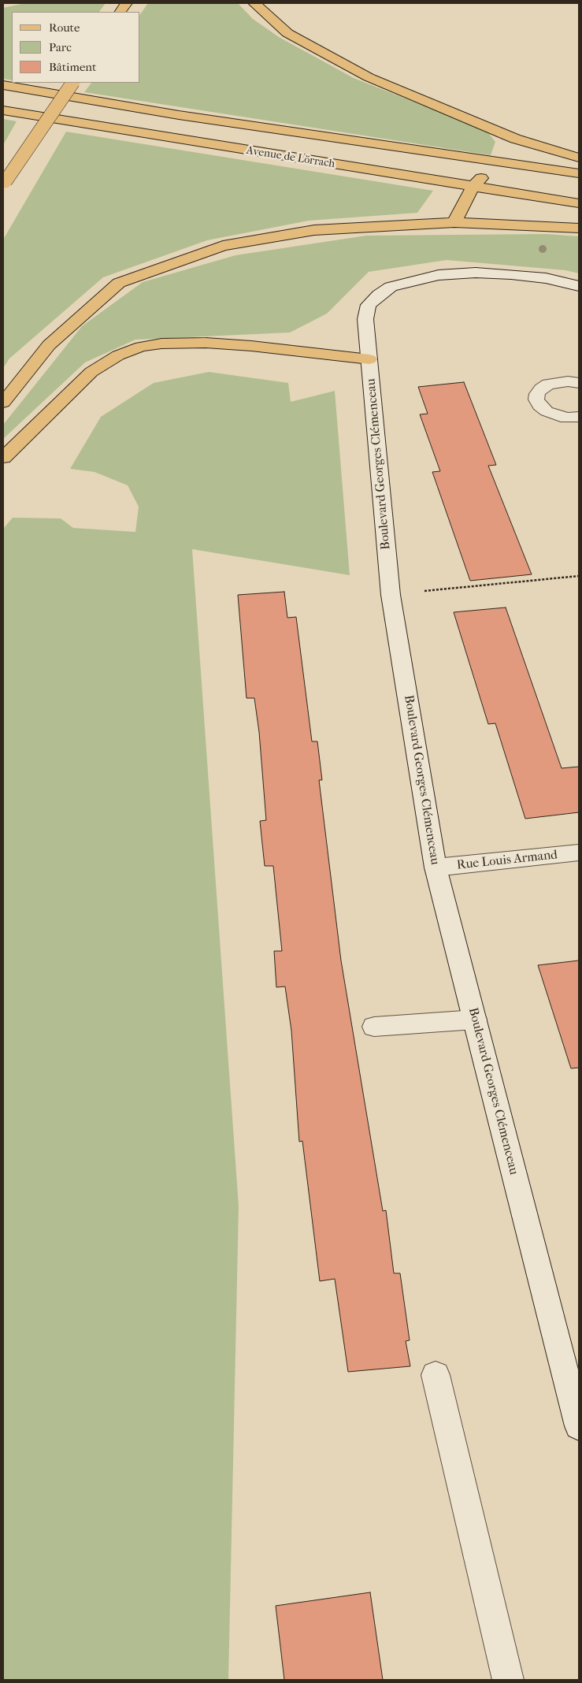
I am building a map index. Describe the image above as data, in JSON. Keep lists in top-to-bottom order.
{
  "streets": {
    "main road": ["Avenue de Lörrach"],
    "street": ["Boulevard Georges Clémenceau", "Rue Louis Armand"]
  },
  "crossings": [
    ["Boulevard Georges Clémenceau", "Rue Louis Armand"]
  ],
  "legend": ["Route", "Parc", "Bâtiment"]
}
